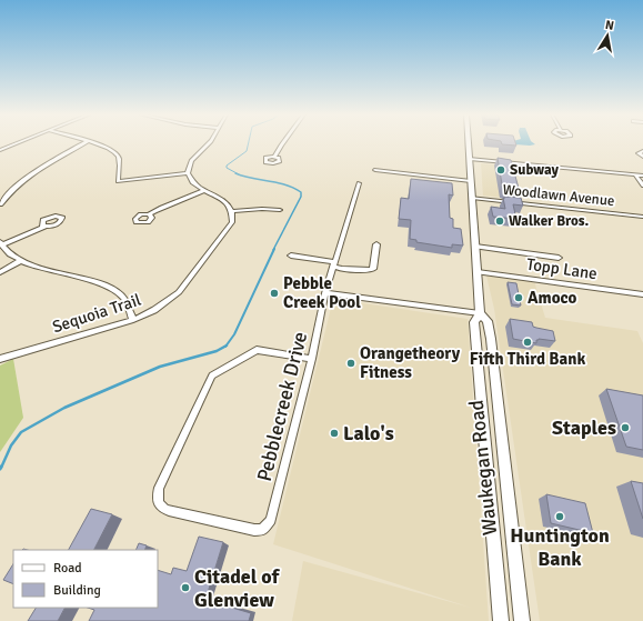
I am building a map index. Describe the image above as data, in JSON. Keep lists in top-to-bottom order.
{
  "streets": {
    "main road": ["Waukegan Road"],
    "street": [
      "Woodlawn Avenue",
      "Topp Lane",
      "Sequoia Trail",
      "Pebblecreek Drive"
    ]
  },
  "crossings": [
    ["Woodlawn Avenue", "Waukegan Road"],
    ["Topp Lane", "Waukegan Road"]
  ],
  "places": [
    "Subway",
    "Walker Bros.",
    "Pebble Creek Pool",
    "Amoco",
    "Fifth Third Bank",
    "Orangetheory Fitness",
    "Staples",
    "Lalo's",
    "Huntington Bank",
    "Citadel of Glenview"
  ],
  "legend": ["Road", "Building"],
  "north": "top"
}
